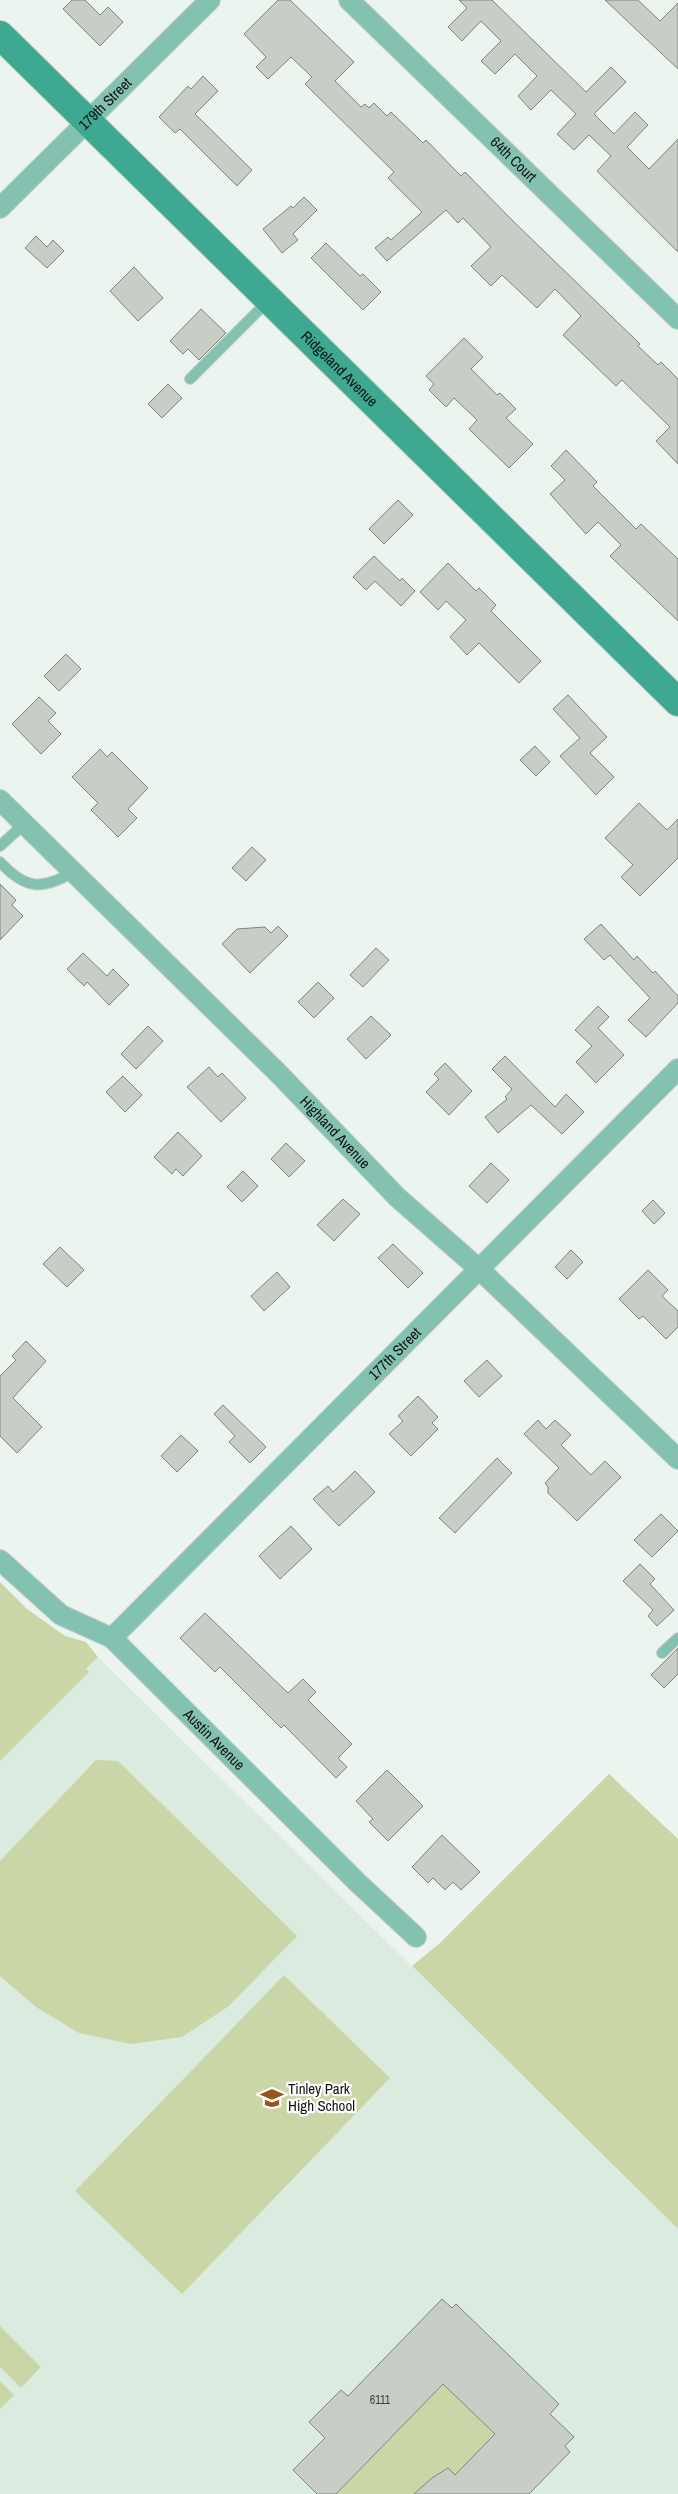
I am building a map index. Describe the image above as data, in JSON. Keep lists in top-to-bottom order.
{
  "streets": {
    "street": [
      "179th Street",
      "64th Court",
      "Ridgeland Avenue",
      "Highland Avenue",
      "177th Street",
      "Austin Avenue"
    ]
  },
  "crossings": [
    ["179th Street", "Ridgeland Avenue"],
    ["Highland Avenue", "177th Street"],
    ["177th Street", "Austin Avenue"]
  ],
  "places": {
    "school or university": ["Tinley Park High School"]
  },
  "house_numbers": ["6111"]
}
